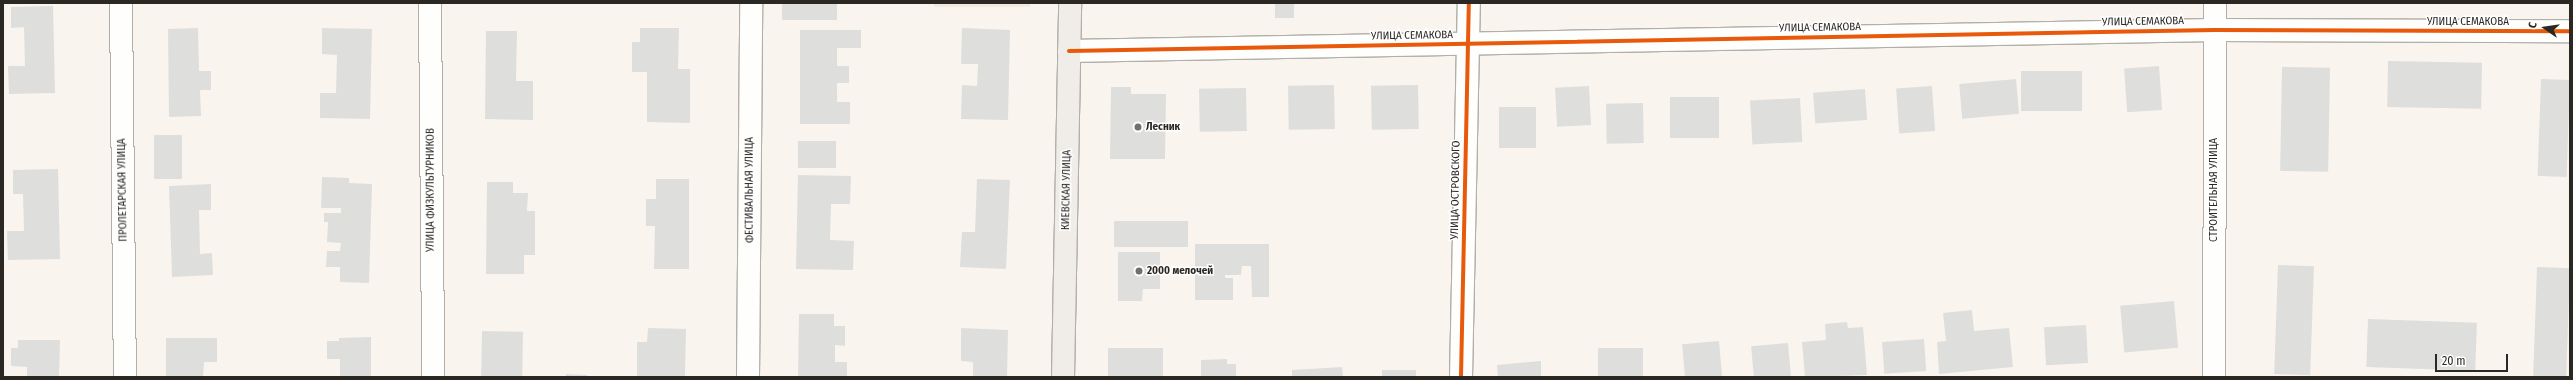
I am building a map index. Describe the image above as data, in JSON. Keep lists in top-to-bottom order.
{
  "streets": {
    "main road": ["КИЕВСКАЯ УЛИЦА"],
    "street": [
      "УЛИЦА СЕМАКОВА",
      "ПРОЛЕТАРСКАЯ УЛИЦА",
      "УЛИЦА ФИЗКУЛЬТУРНИКОВ",
      "ФЕСТИВАЛЬНАЯ УЛИЦА",
      "УЛИЦА ОСТРОВСКОГО",
      "СТРОИТЕЛЬНАЯ УЛИЦА"
    ]
  },
  "crossings": [
    ["УЛИЦА СЕМАКОВА", "КИЕВСКАЯ УЛИЦА"],
    ["УЛИЦА СЕМАКОВА", "УЛИЦА ОСТРОВСКОГО"],
    ["УЛИЦА СЕМАКОВА", "СТРОИТЕЛЬНАЯ УЛИЦА"]
  ],
  "places": ["Лесник", "2000 мелочей"],
  "scale_bar": "20 m",
  "north": "left"
}
